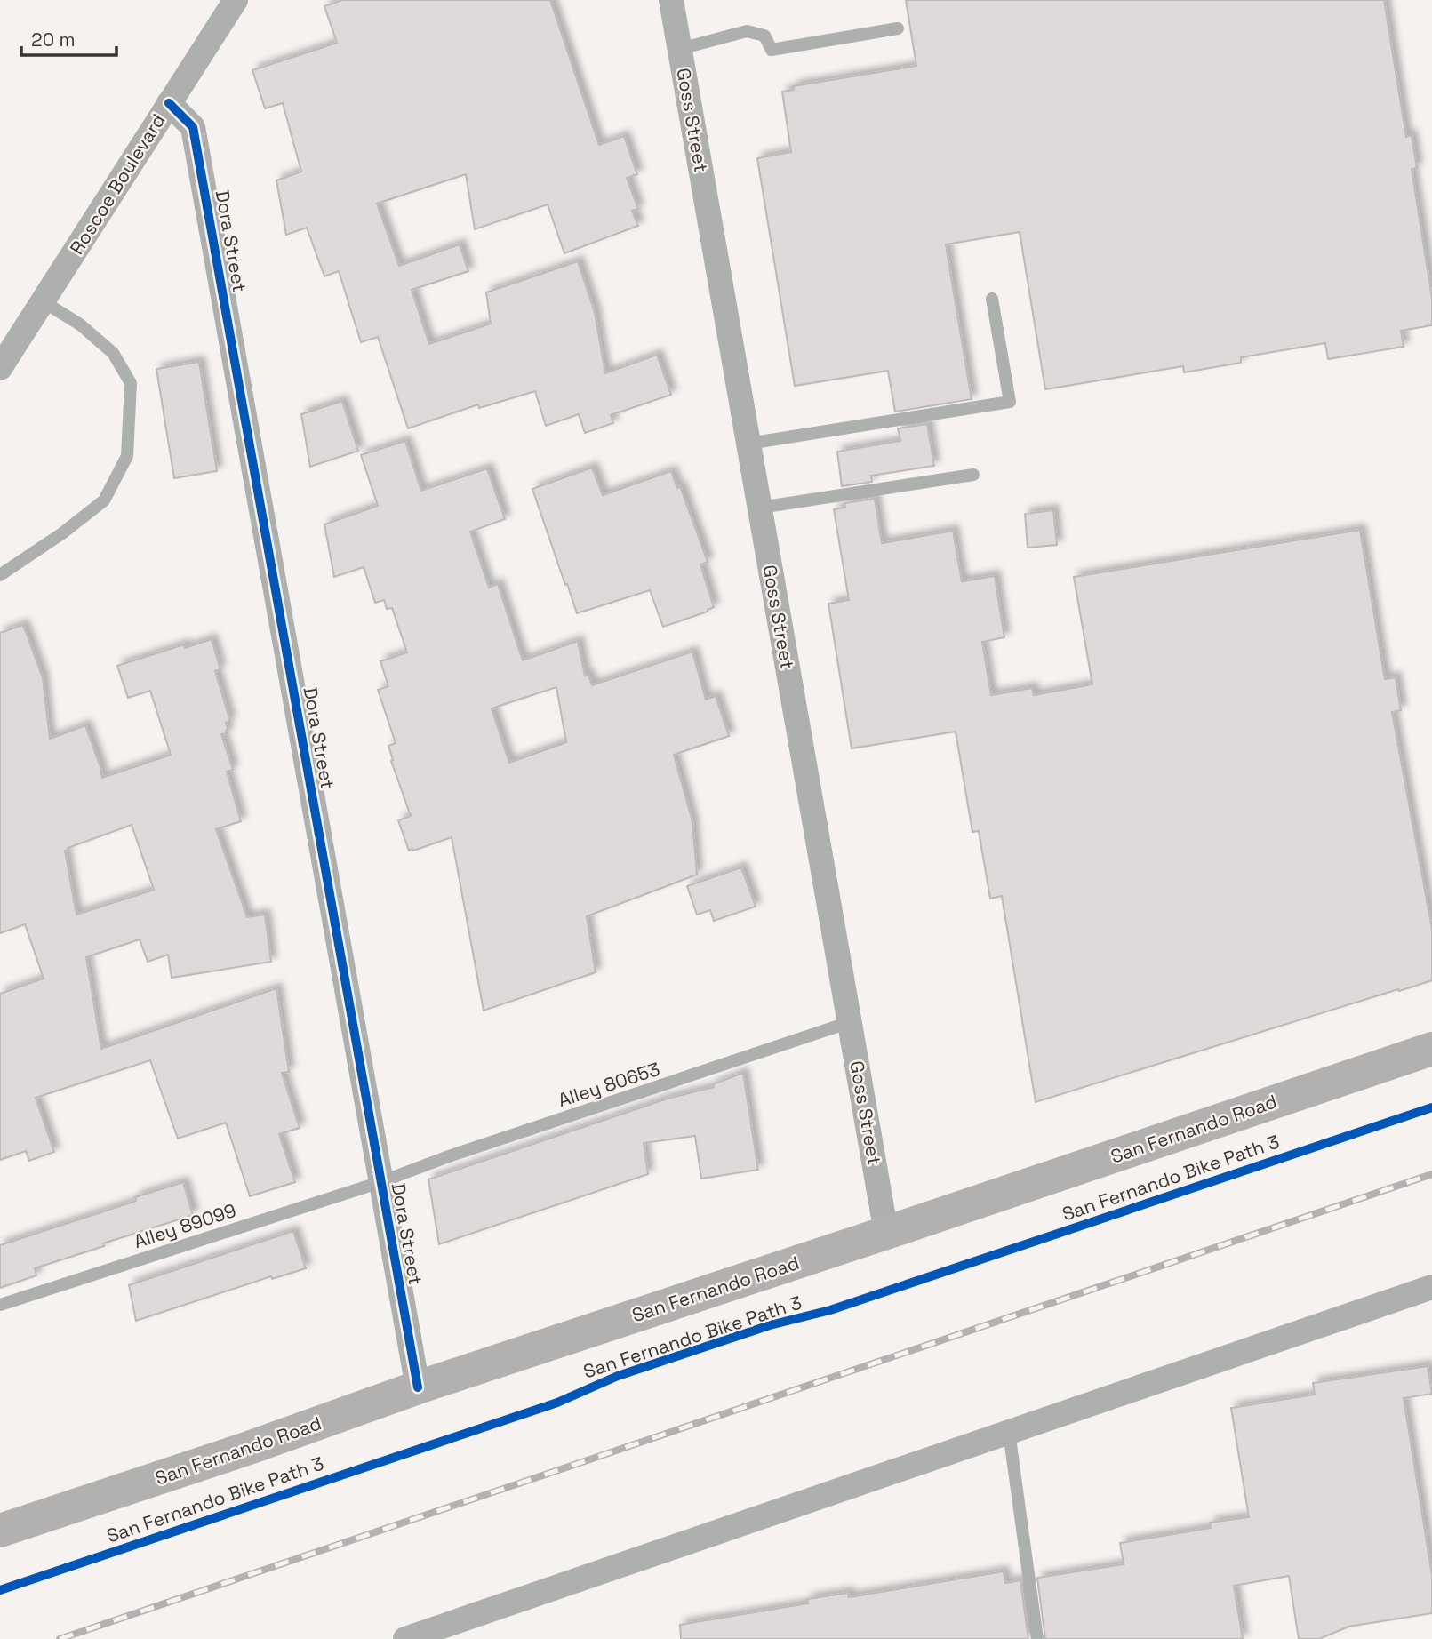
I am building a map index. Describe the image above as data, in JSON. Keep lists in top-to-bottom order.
{
  "streets": {
    "main road": ["San Fernando Road"],
    "street": ["Goss Street", "Roscoe Boulevard", "Dora Street"],
    "lane": ["Alley 80653", "Alley 89099"],
    "cycle path": ["San Fernando Bike Path 3"]
  },
  "crossings": [
    ["Goss Street", "Alley 80653"],
    ["Goss Street", "San Fernando Road"],
    ["Roscoe Boulevard", "Dora Street"],
    ["Dora Street", "Alley 80653"],
    ["Dora Street", "San Fernando Road"],
    ["Dora Street", "Alley 89099"],
    ["Alley 80653", "Alley 89099"]
  ],
  "scale_bar": "20 m"
}
